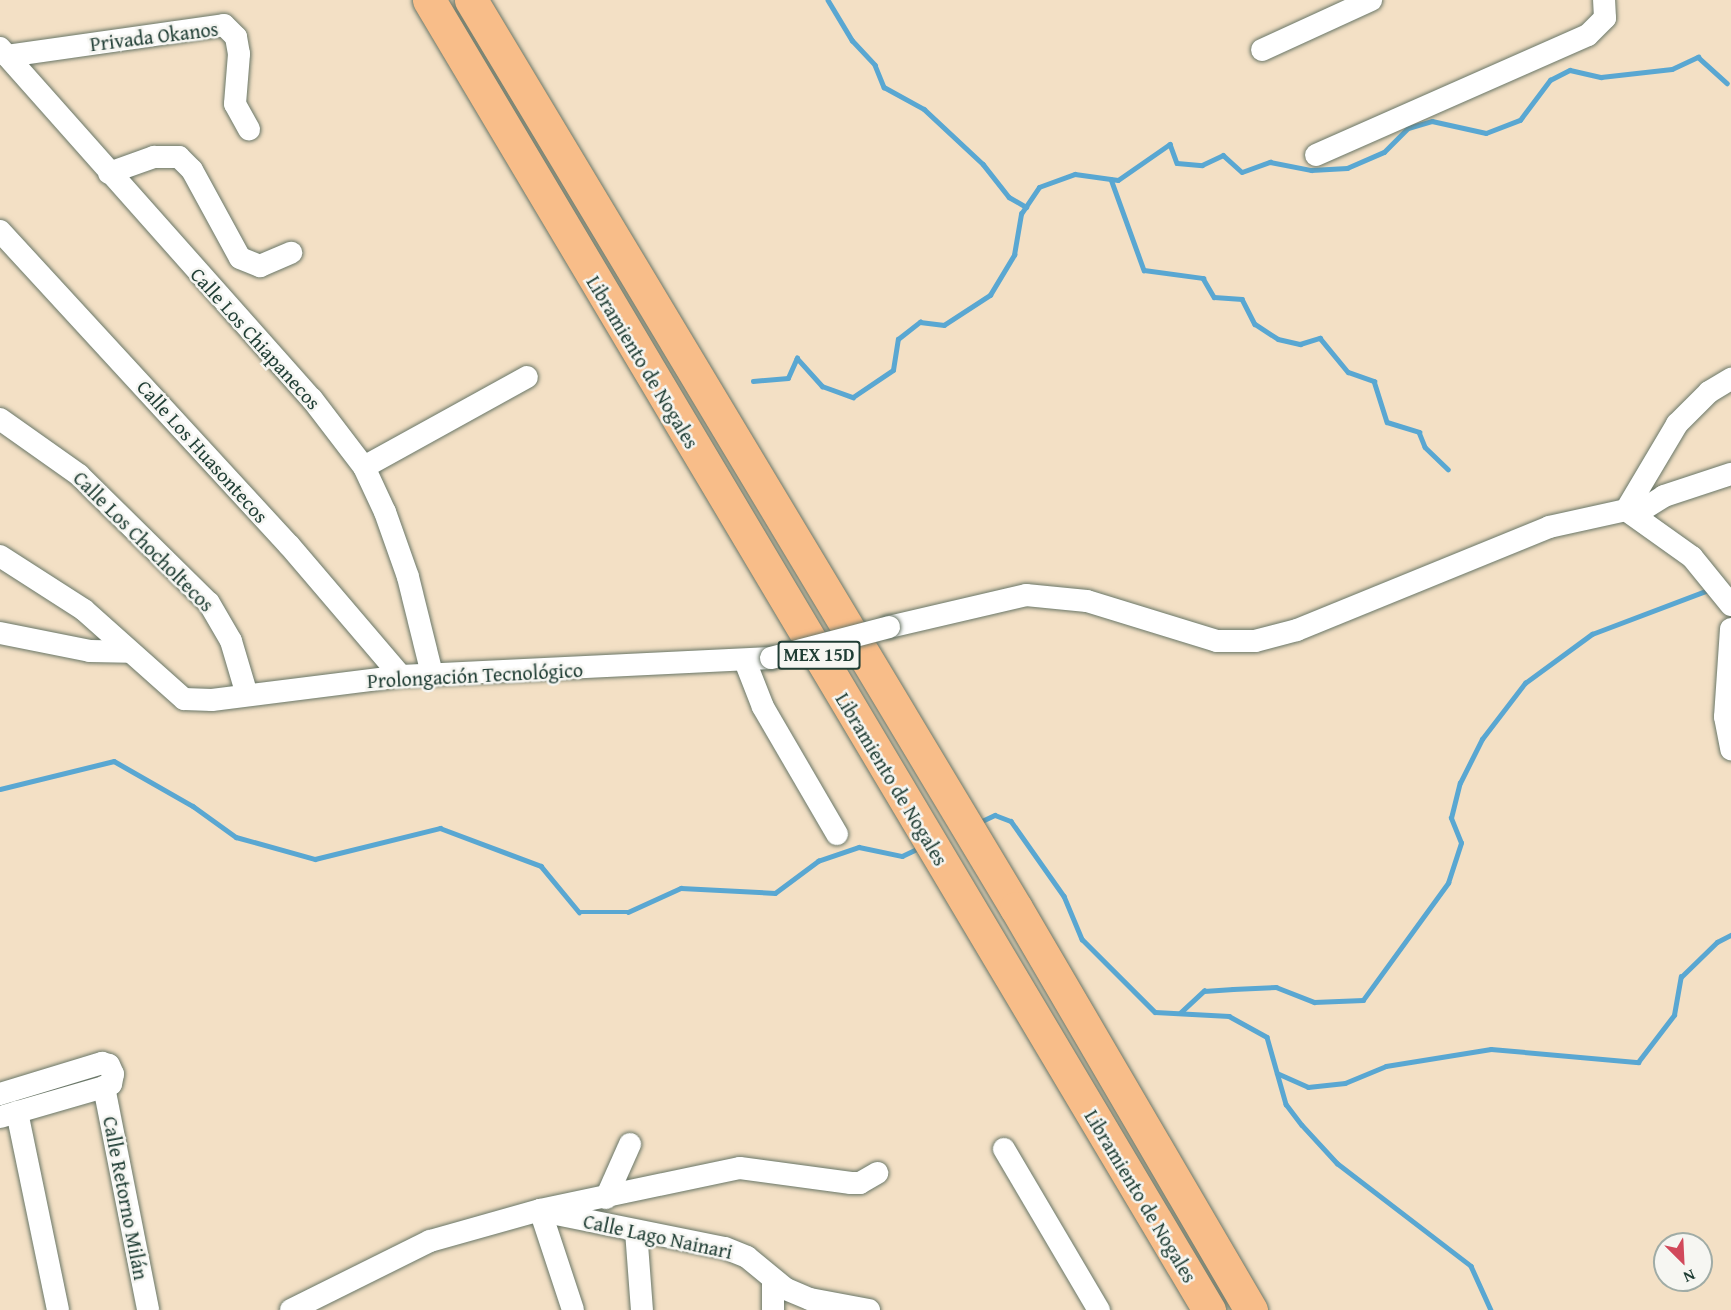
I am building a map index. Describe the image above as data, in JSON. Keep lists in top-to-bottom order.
{
  "streets": {
    "highway": ["Libramiento de Nogales", "MEX 15D"],
    "street": [
      "Privada Okanos",
      "Calle Los Chiapanecos",
      "Calle Los Huasontecos",
      "Calle Los Chocholtecos",
      "Prolongación Tecnológico",
      "Calle Retorno Milán",
      "Calle Lago Nainari"
    ]
  },
  "crossings": [
    ["Privada Okanos", "Calle Los Chiapanecos"],
    ["Calle Los Chiapanecos", "Prolongación Tecnológico"],
    ["Calle Los Huasontecos", "Prolongación Tecnológico"],
    ["Calle Los Chocholtecos", "Prolongación Tecnológico"]
  ],
  "north": "bottom right"
}
